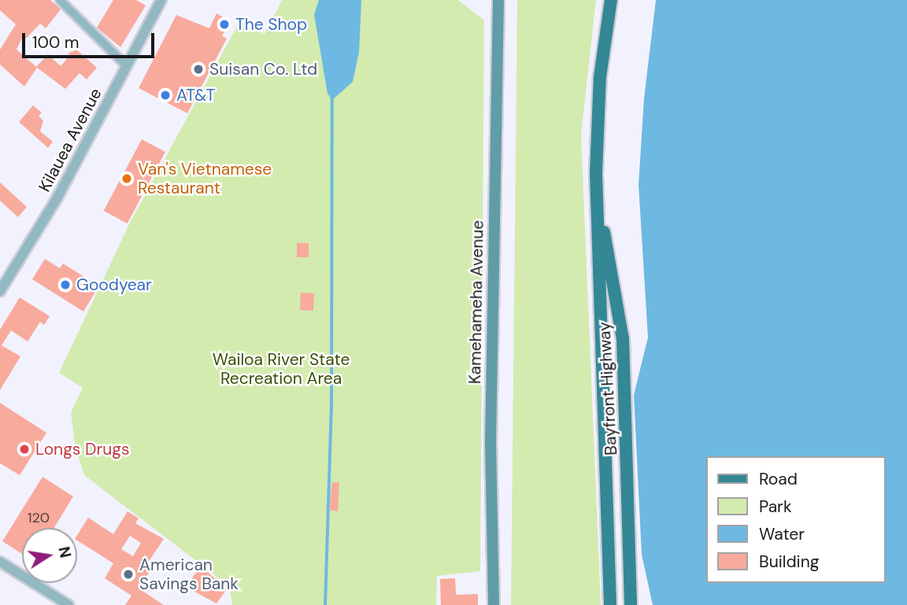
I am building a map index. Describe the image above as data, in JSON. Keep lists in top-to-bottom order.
{
  "streets": {
    "main road": ["Kamehameha Avenue", "Bayfront Highway"],
    "street": ["Kilauea Avenue"]
  },
  "parks": ["Wailoa River State Recreation Area"],
  "places": [
    "The Shop",
    "Suisan Co. Ltd",
    "AT&T",
    "Van's Vietnamese Restaurant",
    "Goodyear",
    "Longs Drugs",
    "American Savings Bank"
  ],
  "house_numbers": ["120"],
  "legend": [
    "Road",
    "Park",
    "Water",
    "Building"
  ],
  "scale_bar": "100 m",
  "north": "right"
}
